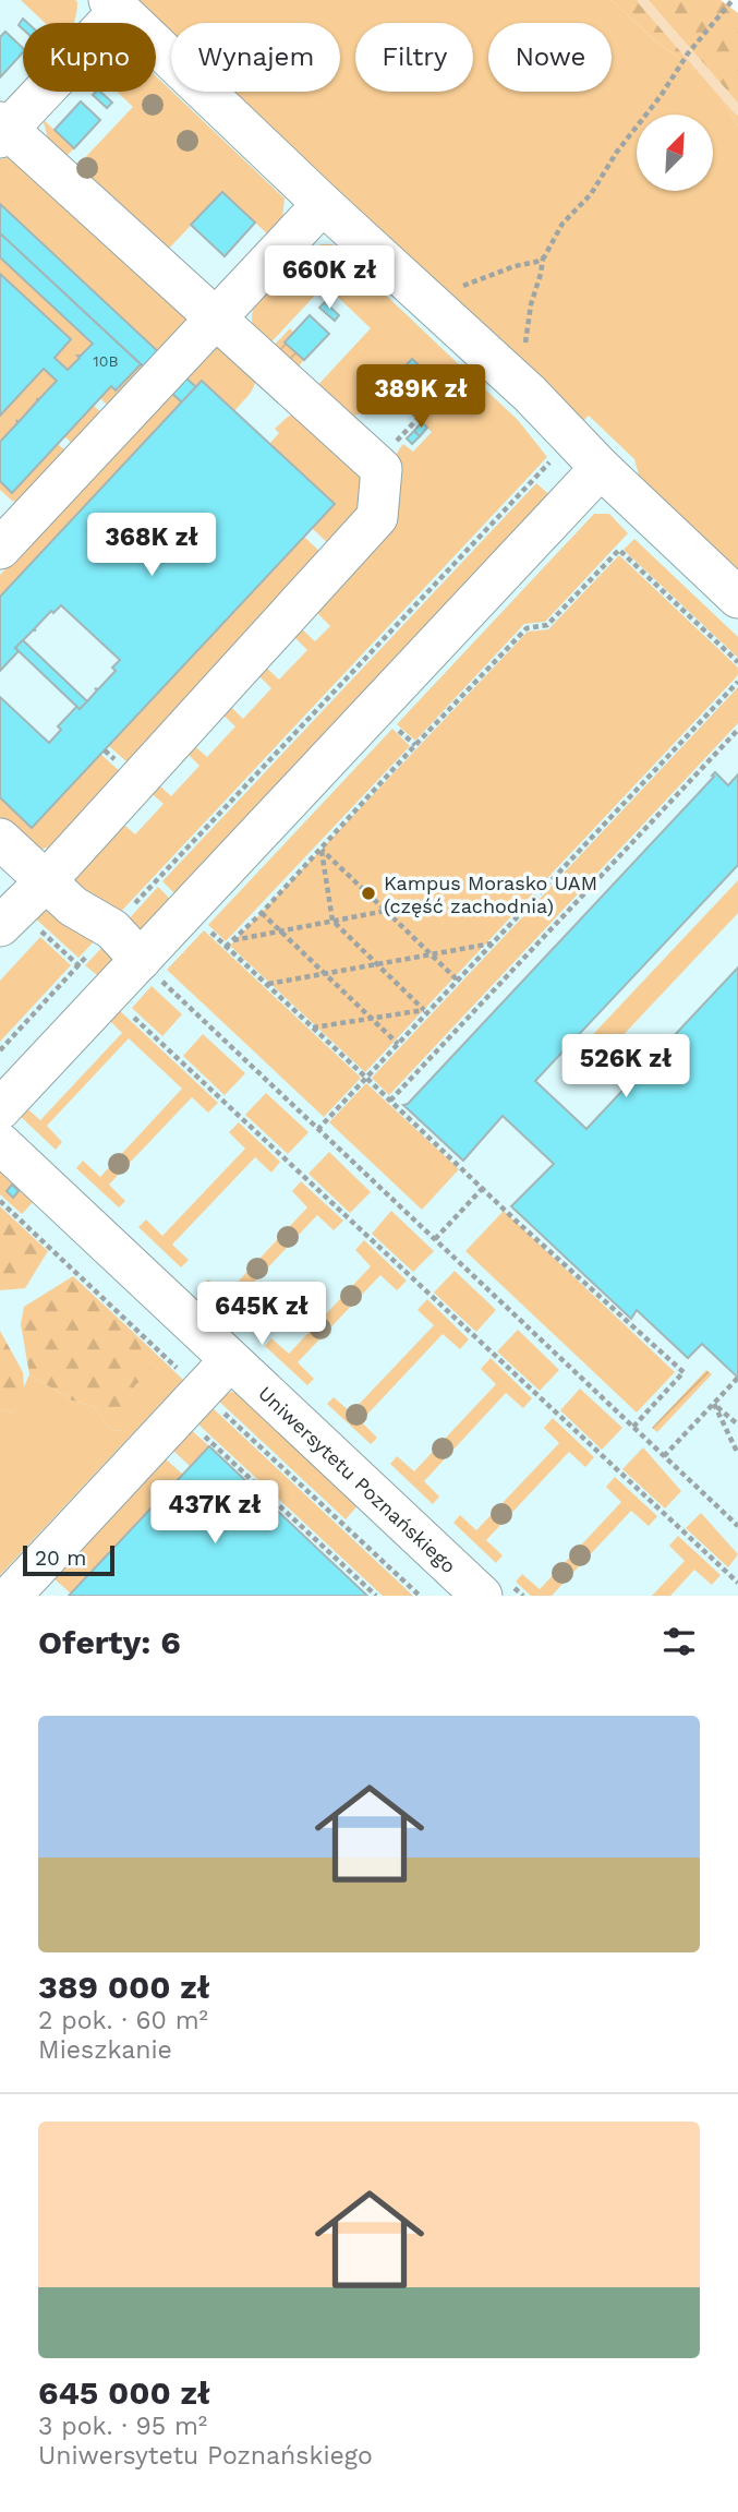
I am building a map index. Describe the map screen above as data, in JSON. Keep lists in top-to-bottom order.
{
  "streets": {
    "street": ["Uniwersytetu Poznańskiego"]
  },
  "places": ["Kampus Morasko UAM (część zachodnia)"],
  "house_numbers": ["10B"],
  "scale_bar": "20 m",
  "north": "top right",
  "page": {
    "chip": [
      "Kupno",
      "Wynajem",
      "Filtry",
      "Nowe"
    ],
    "price": [
      "660K zł",
      "389K zł",
      "368K zł",
      "526K zł",
      "645K zł",
      "437K zł"
    ],
    "scale": "20 m",
    "heading": "Oferty: 6",
    "list": [
      {
        "name": "389 000 zł",
        "note": "2 pok. · 60 m² · Mieszkanie"
      },
      {
        "name": "645 000 zł",
        "note": "3 pok. · 95 m² · Uniwersytetu Poznańskiego"
      }
    ]
  }
}
